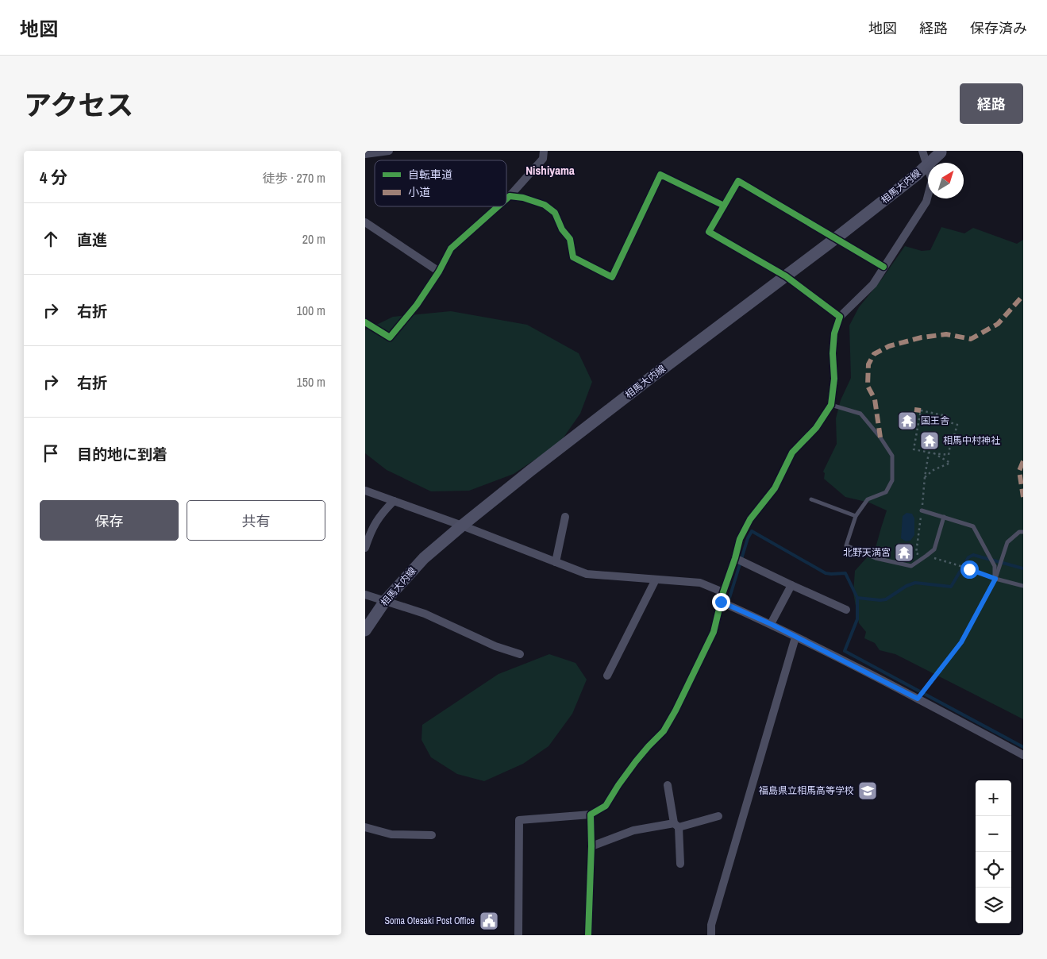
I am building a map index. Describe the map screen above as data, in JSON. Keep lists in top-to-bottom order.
{
  "streets": {
    "main road": ["相馬大内線"]
  },
  "districts": ["Nishiyama"],
  "places": {
    "temple": ["国王舎", "相馬中村神社", "北野天満宮"],
    "school or university": ["福島県立相馬高等学校"],
    "public building": ["Soma Otesaki Post Office"]
  },
  "legend": ["自転車道", "小道"],
  "north": "top right",
  "page": {
    "header": "地図",
    "nav": ["地図", "経路", "保存済み"],
    "title": "アクセス",
    "buttons": [
      "経路",
      ["保存", "共有"]
    ],
    "heading": ["4 分", "徒歩 · 270 m"],
    "list": [
      ["直進", "20 m"],
      ["右折", "100 m"],
      ["右折", "150 m"],
      "目的地に到着"
    ],
    "map_buttons": ["+", "−"]
  }
}
